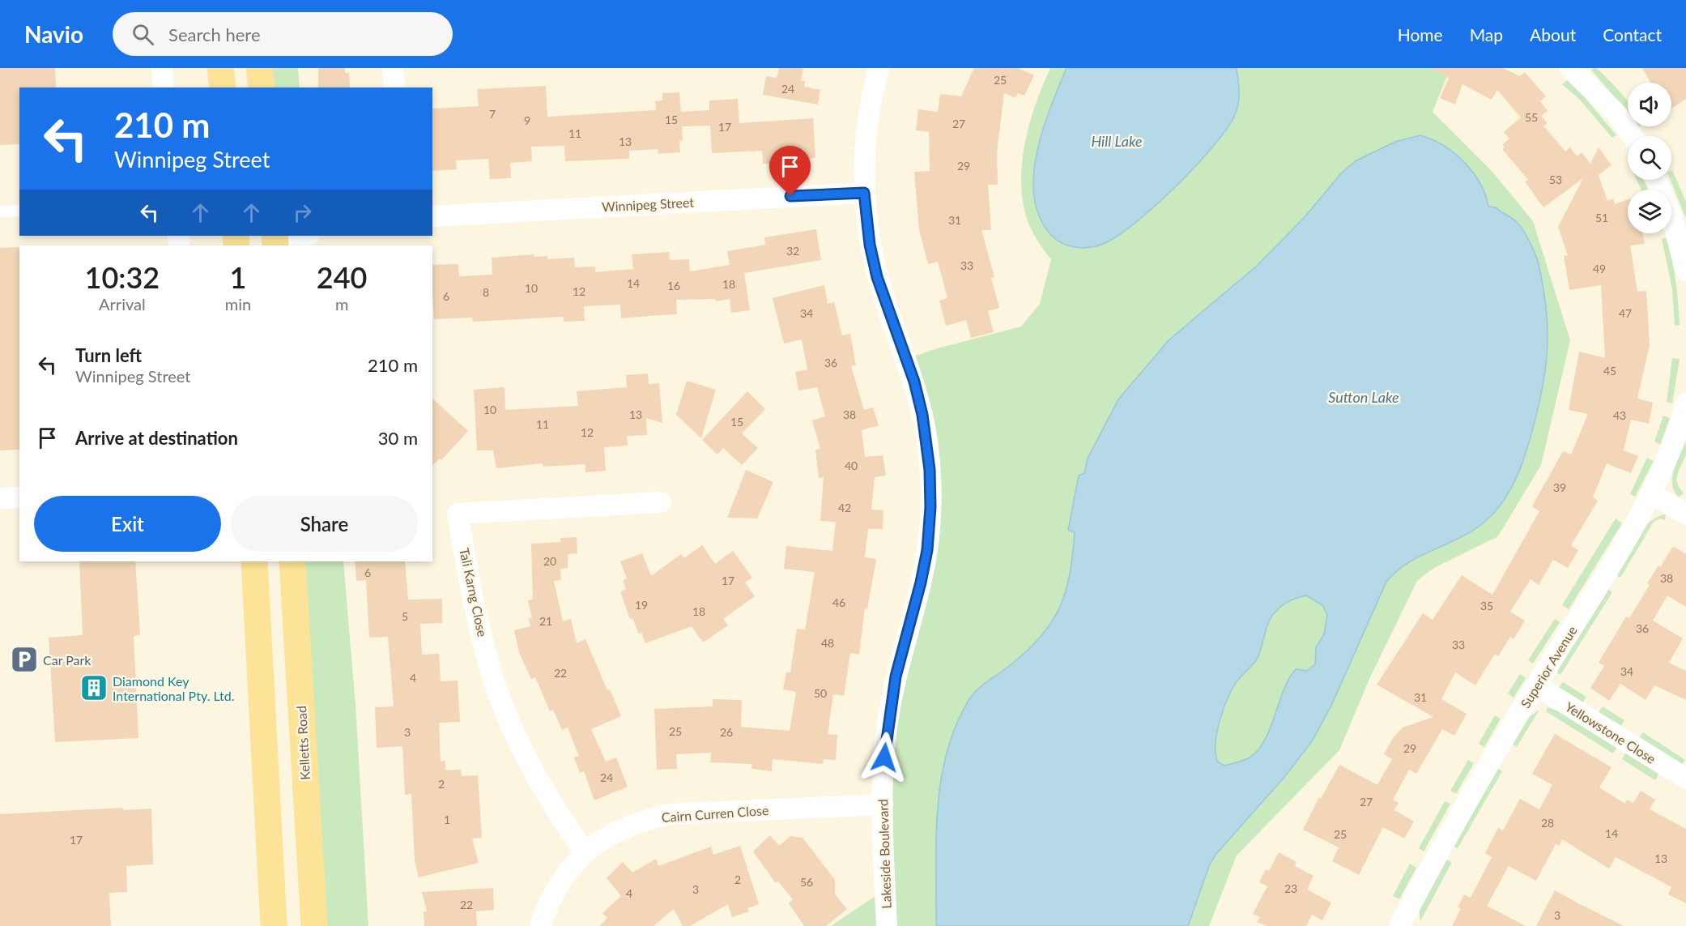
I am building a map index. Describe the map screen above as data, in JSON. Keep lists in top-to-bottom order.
{
  "streets": {
    "main road": ["Kelletts Road"],
    "street": [
      "Winnipeg Street",
      "Tali Karng Close",
      "Superior Avenue",
      "Yellowstone Close",
      "Cairn Curren Close",
      "Lakeside Boulevard"
    ]
  },
  "crossings": [
    ["Winnipeg Street", "Lakeside Boulevard"],
    ["Tali Karng Close", "Cairn Curren Close"],
    ["Superior Avenue", "Yellowstone Close"],
    ["Cairn Curren Close", "Lakeside Boulevard"]
  ],
  "water": ["Hill Lake", "Sutton Lake"],
  "places": {
    "parking": ["Car Park"],
    "building": ["Diamond Key International Pty. Ltd."]
  },
  "house_numbers": [
    "25",
    "24",
    "7",
    "55",
    "15",
    "9",
    "27",
    "17",
    "11",
    "13",
    "29",
    "53",
    "51",
    "31",
    "32",
    "33",
    "49",
    "14",
    "18",
    "16",
    "10",
    "12",
    "8",
    "6",
    "34",
    "47",
    "36",
    "45",
    "10",
    "13",
    "38",
    "43",
    "15",
    "11",
    "12",
    "40",
    "39",
    "42",
    "20",
    "6",
    "38",
    "17",
    "46",
    "19",
    "35",
    "18",
    "5",
    "21",
    "36",
    "48",
    "33",
    "34",
    "22",
    "4",
    "50",
    "31",
    "25",
    "3",
    "26",
    "29",
    "24",
    "2",
    "27",
    "1",
    "28",
    "14",
    "25",
    "17",
    "13",
    "2",
    "56",
    "23",
    "3",
    "4",
    "22",
    "3"
  ],
  "page": {
    "header": "Navio",
    "search": "Search here",
    "nav": [
      "Home",
      "Map",
      "About",
      "Contact"
    ],
    "turn": ["210 m", "Winnipeg Street"],
    "eta": [
      "10:32",
      "Arrival",
      "1",
      "min",
      "240",
      "m"
    ],
    "list": [
      {
        "name": "Turn left",
        "note": "Winnipeg Street",
        "value": "210 m"
      },
      {
        "name": "Arrive at destination",
        "value": "30 m"
      }
    ],
    "buttons": ["Exit", "Share"]
  }
}
